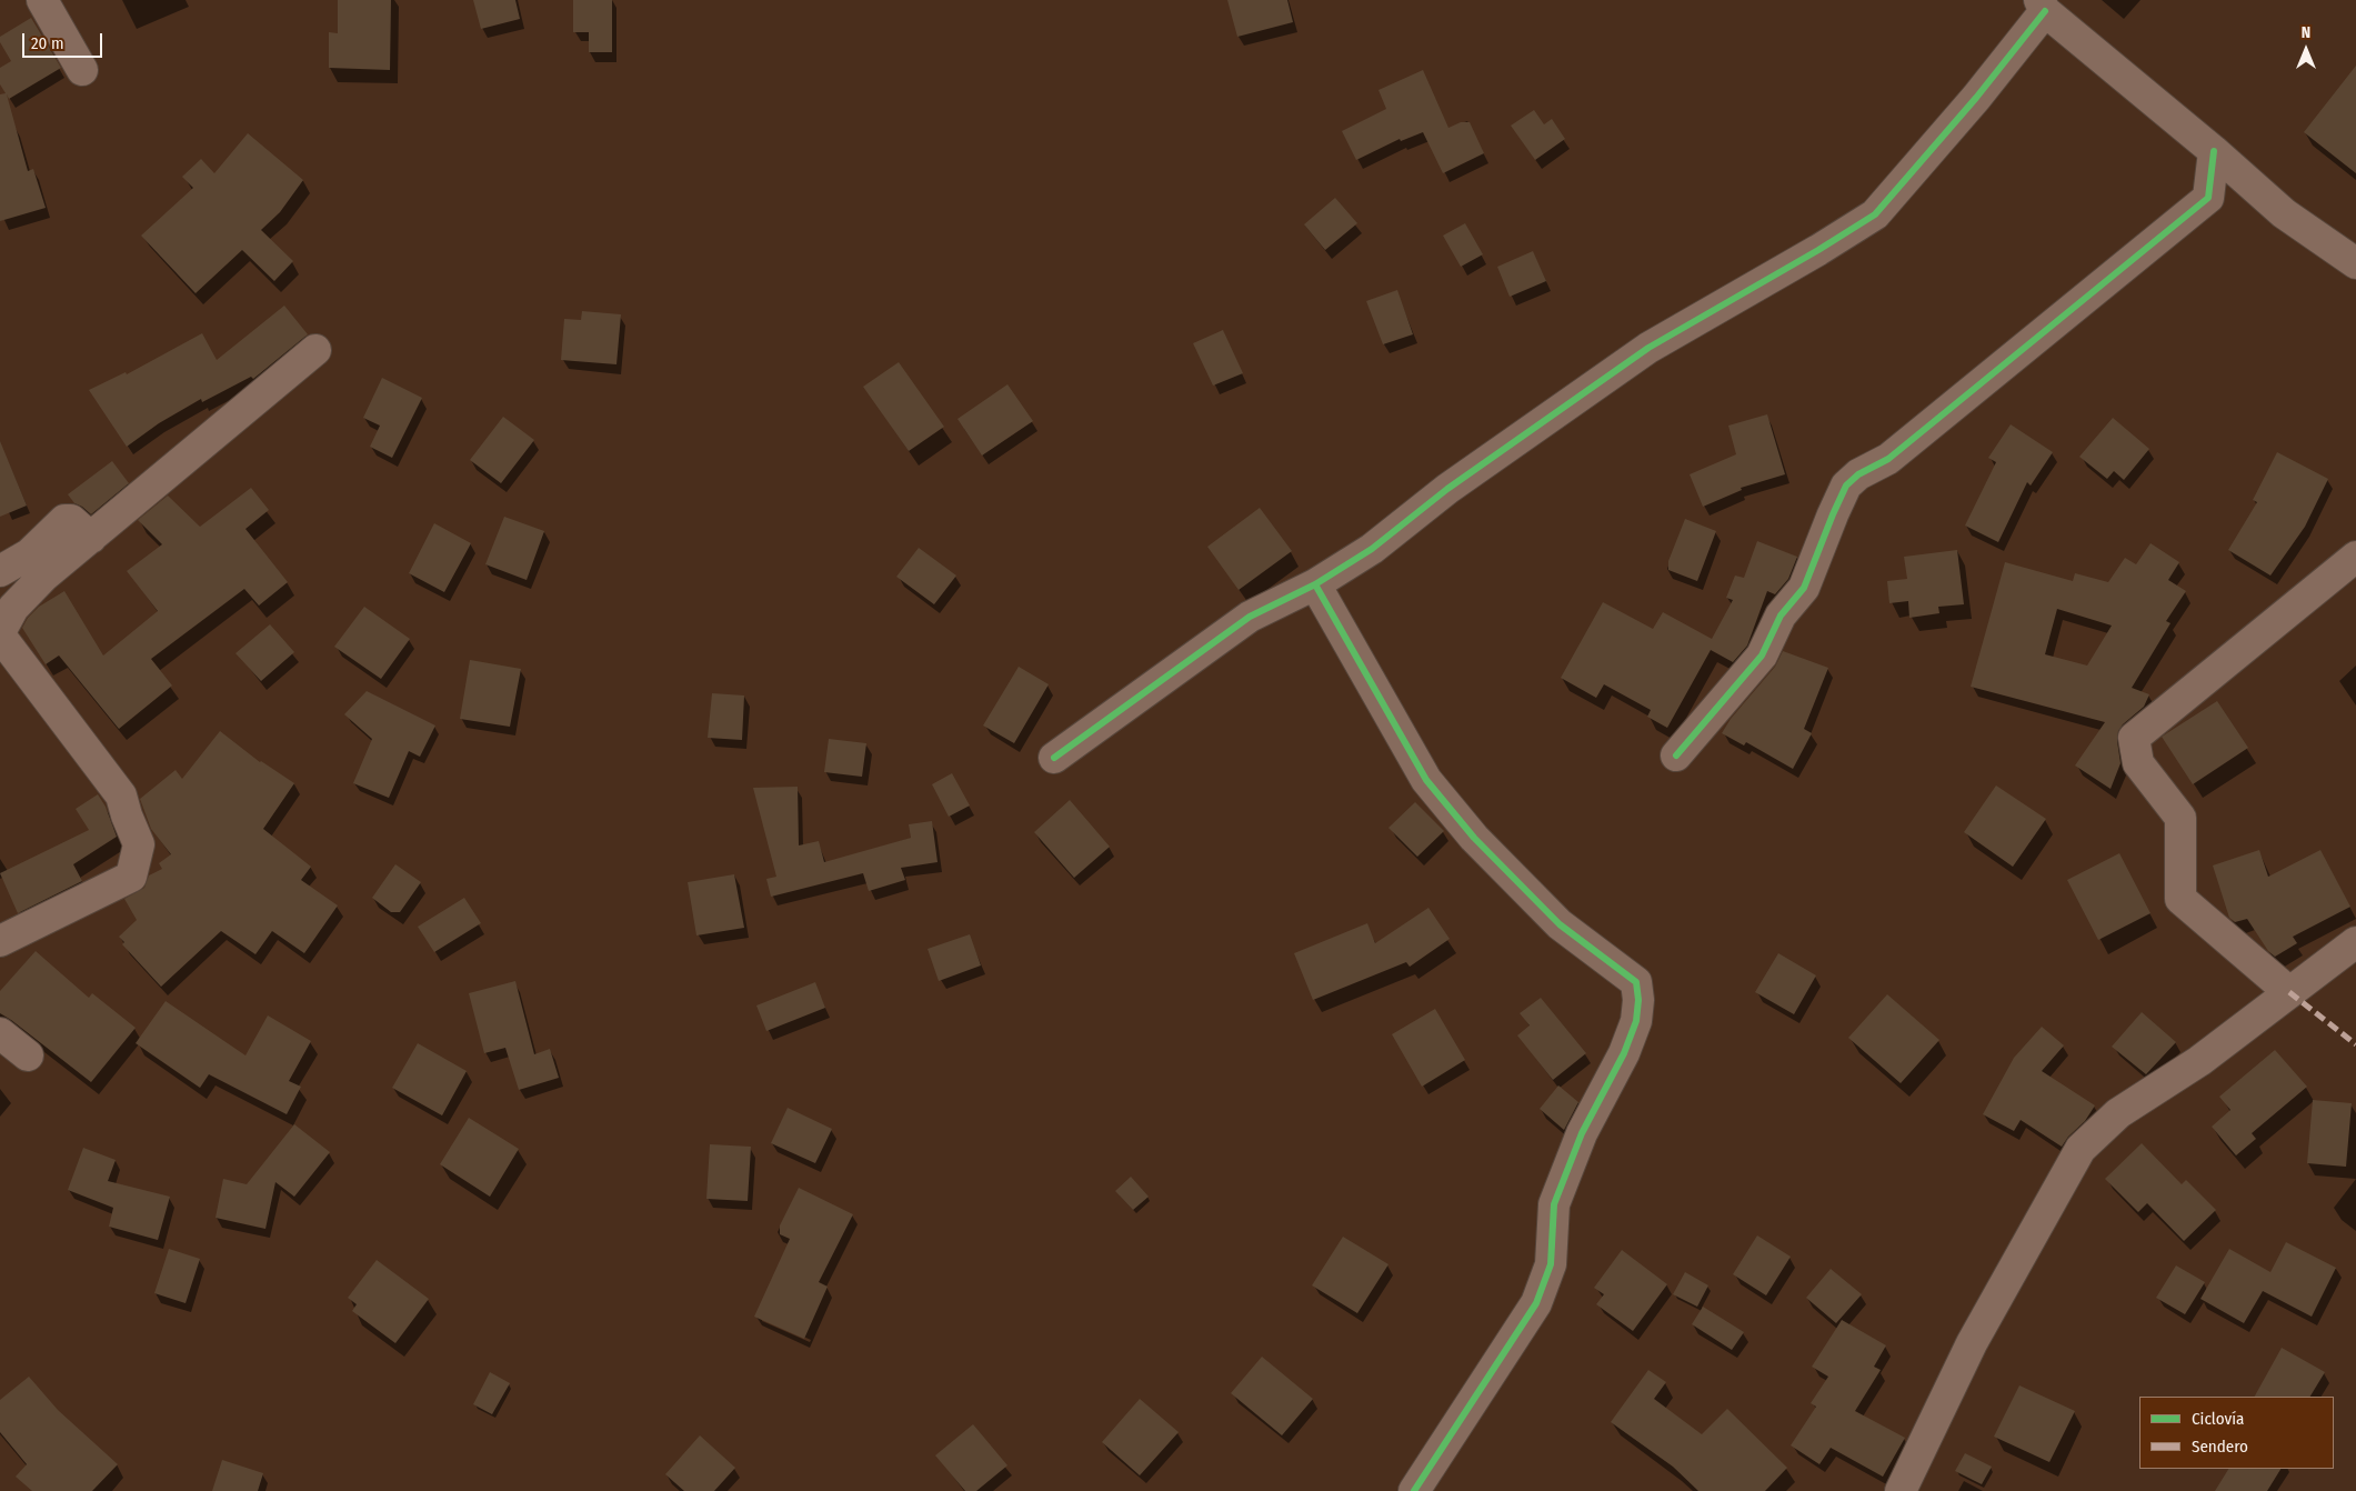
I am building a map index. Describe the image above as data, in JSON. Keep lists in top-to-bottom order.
{
  "legend": ["Ciclovía", "Sendero"],
  "scale_bar": "20 m",
  "north": "top"
}
